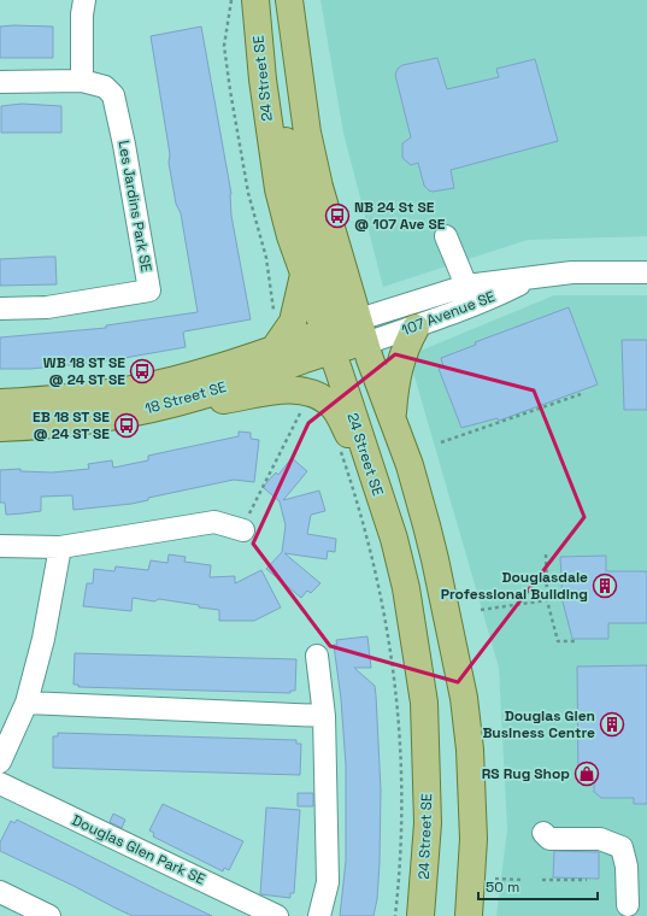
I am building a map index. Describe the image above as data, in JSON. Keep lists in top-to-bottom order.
{
  "streets": {
    "main road": ["24 Street SE", "18 Street SE"],
    "street": ["Les Jardins Park SE", "107 Avenue SE", "Douglas Glen Park SE"]
  },
  "crossings": [
    ["24 Street SE", "107 Avenue SE"],
    ["24 Street SE", "18 Street SE"],
    ["107 Avenue SE", "18 Street SE"]
  ],
  "places": {
    "bus stop": ["NB 24 St SE @ 107 Ave SE", "WB 18 ST SE @ 24 ST SE", "EB 18 ST SE @ 24 ST SE"],
    "building": ["Douglasdale Professional Building", "Douglas Glen Business Centre"],
    "shop": ["RS Rug Shop"]
  },
  "scale_bar": "50 m"
}
